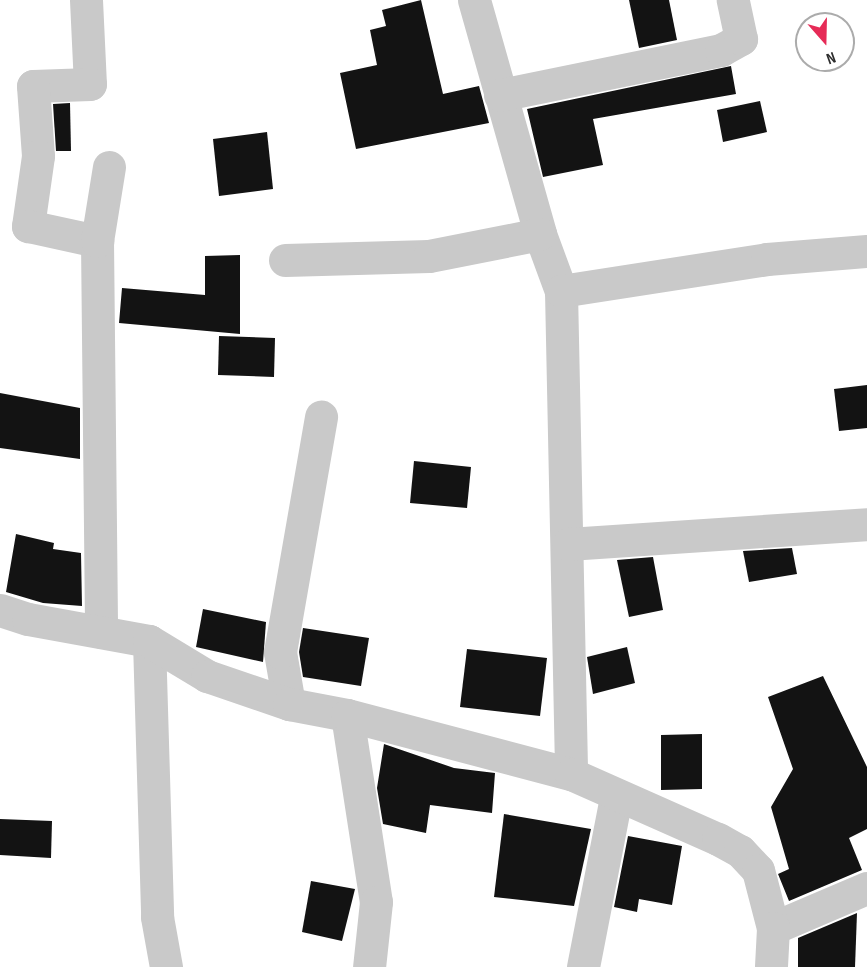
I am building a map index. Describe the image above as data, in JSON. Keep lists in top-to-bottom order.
{
  "north": "bottom"
}
